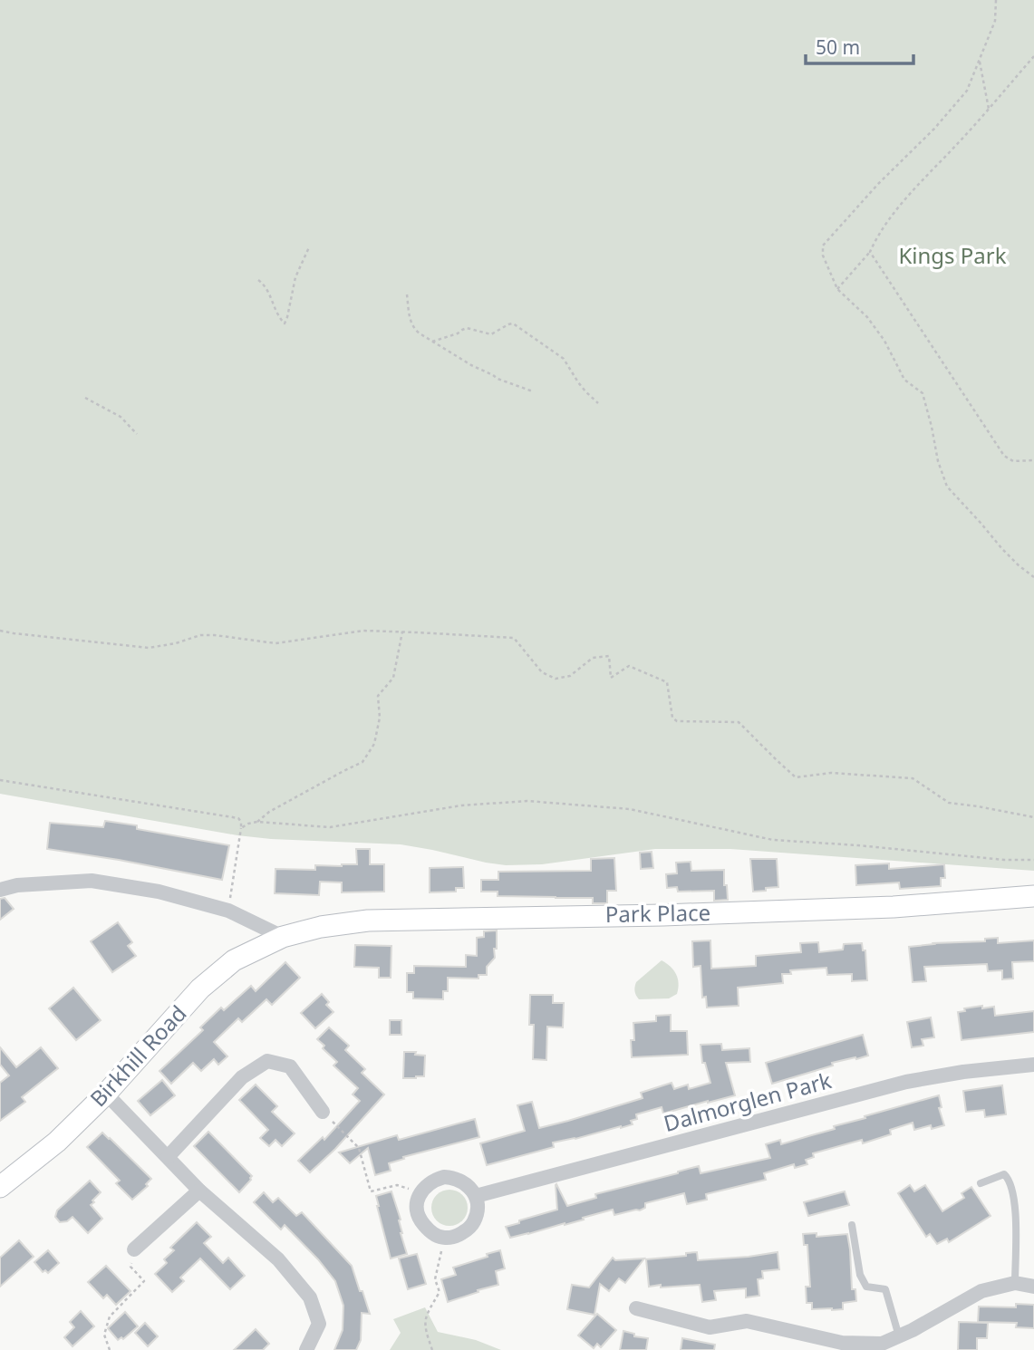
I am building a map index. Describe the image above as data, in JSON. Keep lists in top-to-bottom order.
{
  "streets": {
    "street": ["Park Place", "Birkhill Road", "Dalmorglen Park"]
  },
  "crossings": [
    ["Park Place", "Birkhill Road"]
  ],
  "parks": ["Kings Park"],
  "scale_bar": "50 m"
}
